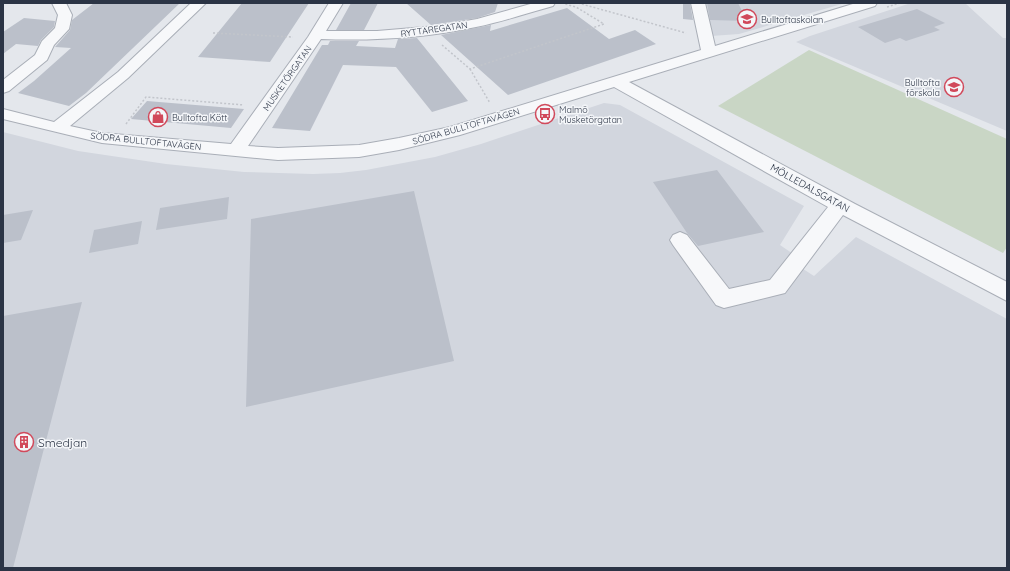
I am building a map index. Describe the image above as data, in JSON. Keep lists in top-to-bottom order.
{
  "streets": {
    "street": [
      "RYTTAREGATAN",
      "MUSKETÖRGATAN",
      "SÖDRA BULLTOFTAVÄGEN",
      "MÖLLEDALSGATAN"
    ]
  },
  "crossings": [
    ["RYTTAREGATAN", "MUSKETÖRGATAN"],
    ["MUSKETÖRGATAN", "SÖDRA BULLTOFTAVÄGEN"],
    ["SÖDRA BULLTOFTAVÄGEN", "MÖLLEDALSGATAN"]
  ],
  "places": {
    "school or university": ["Bulltoftaskolan", "Bulltofta förskola"],
    "bus stop": ["Malmö Musketörgatan"],
    "shop": ["Bulltofta Kött"],
    "building": ["Smedjan"]
  }
}
